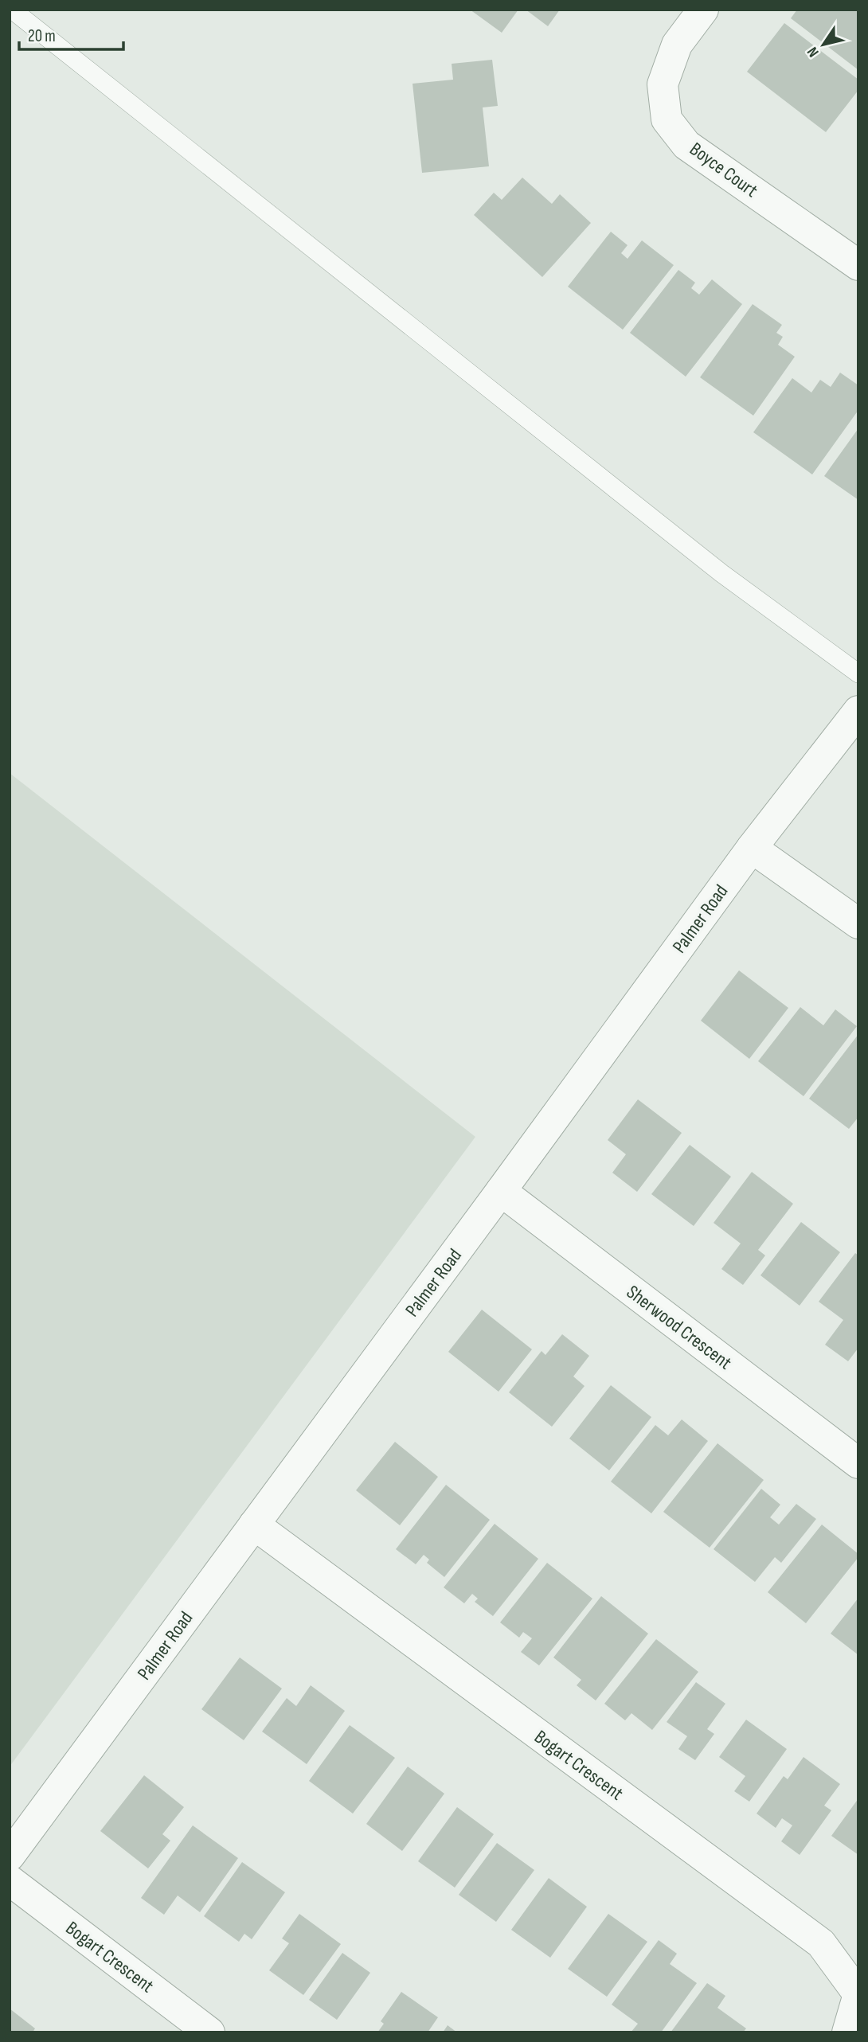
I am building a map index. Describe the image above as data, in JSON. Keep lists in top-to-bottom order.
{
  "streets": {
    "street": [
      "Boyce Court",
      "Palmer Road",
      "Sherwood Crescent",
      "Bogart Crescent"
    ]
  },
  "crossings": [
    ["Palmer Road", "Sherwood Crescent"],
    ["Palmer Road", "Bogart Crescent"]
  ],
  "scale_bar": "20 m",
  "north": "bottom left"
}
